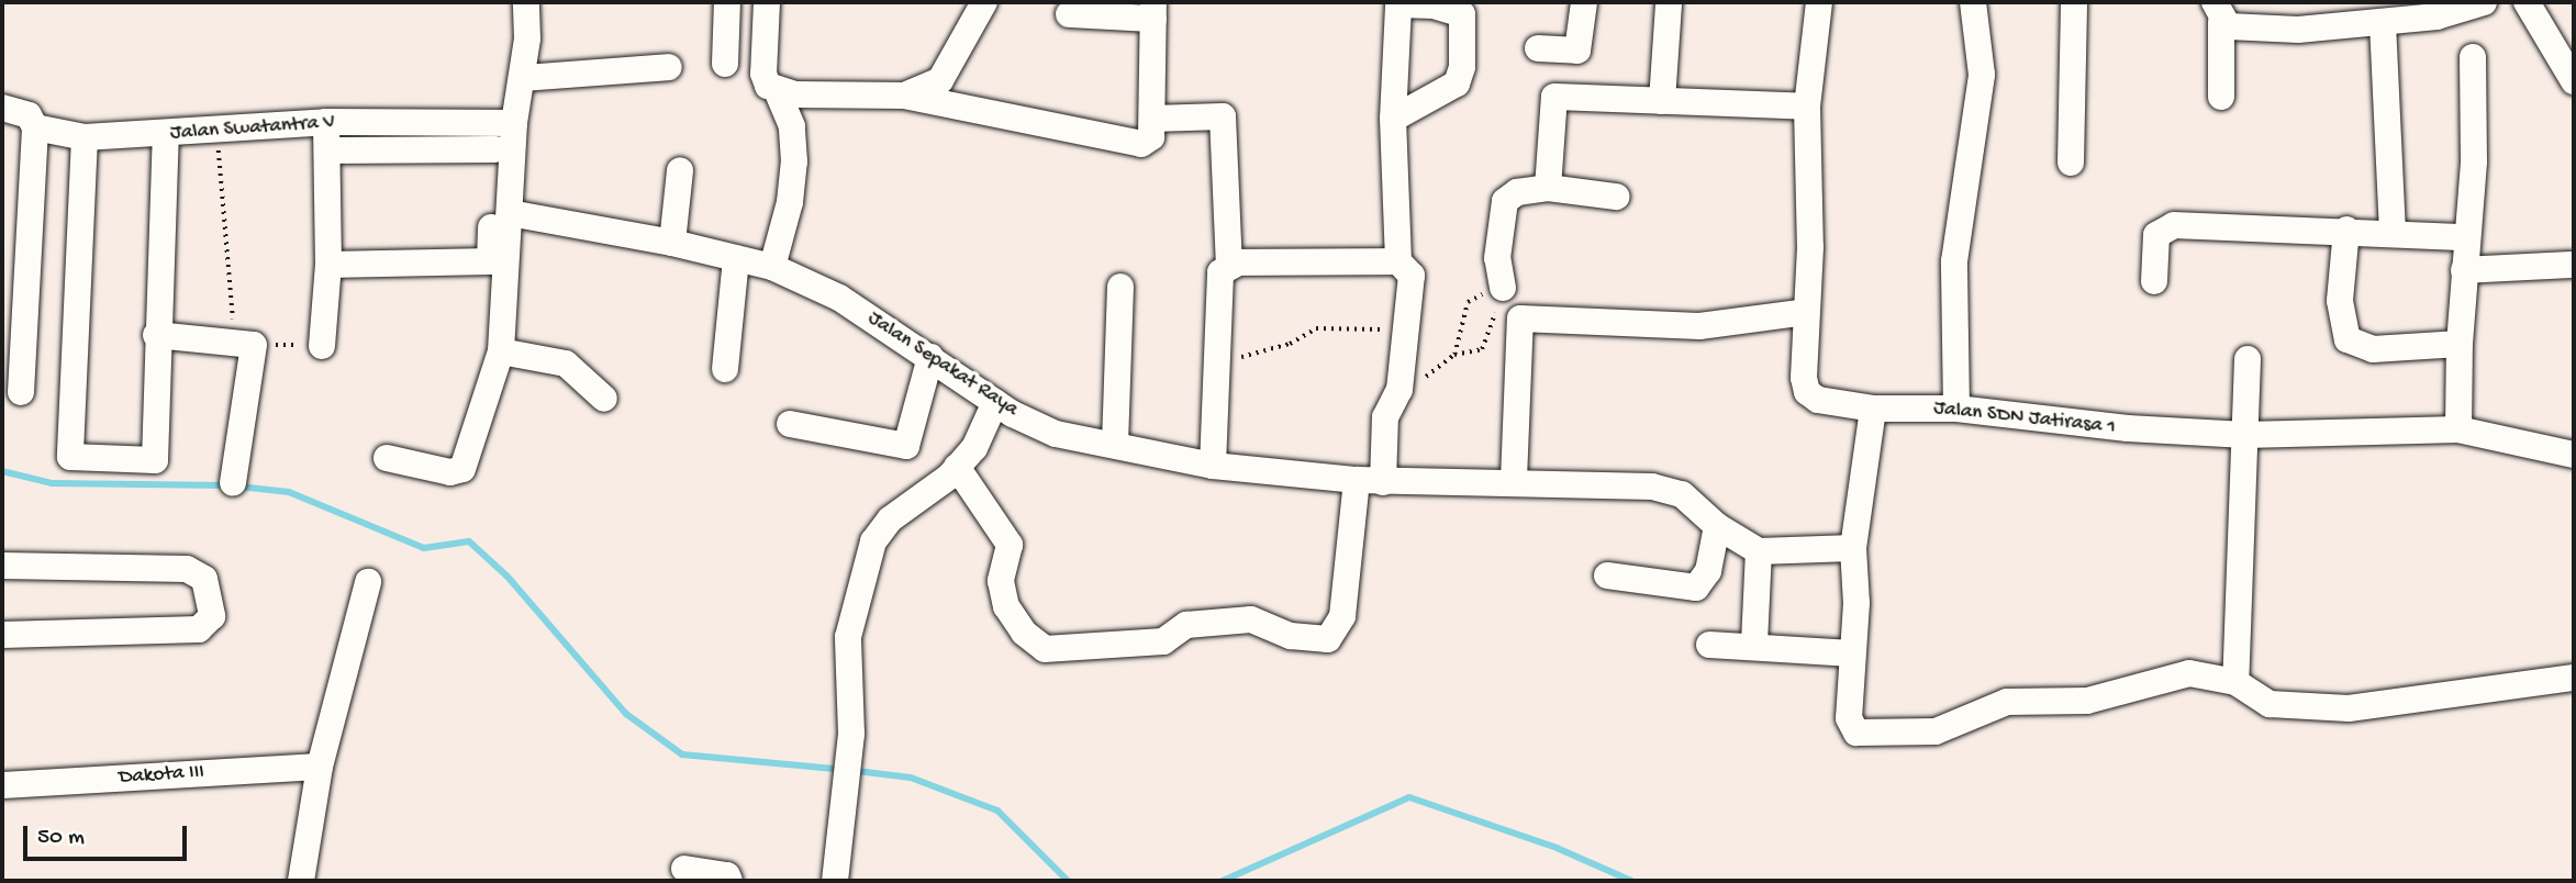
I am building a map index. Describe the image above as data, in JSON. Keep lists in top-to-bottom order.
{
  "streets": {
    "street": [
      "Jalan Swatantra V",
      "Jalan Sepakat Raya",
      "Jalan SDN Jatirasa 1",
      "Dakota III"
    ]
  },
  "scale_bar": "50 m"
}
